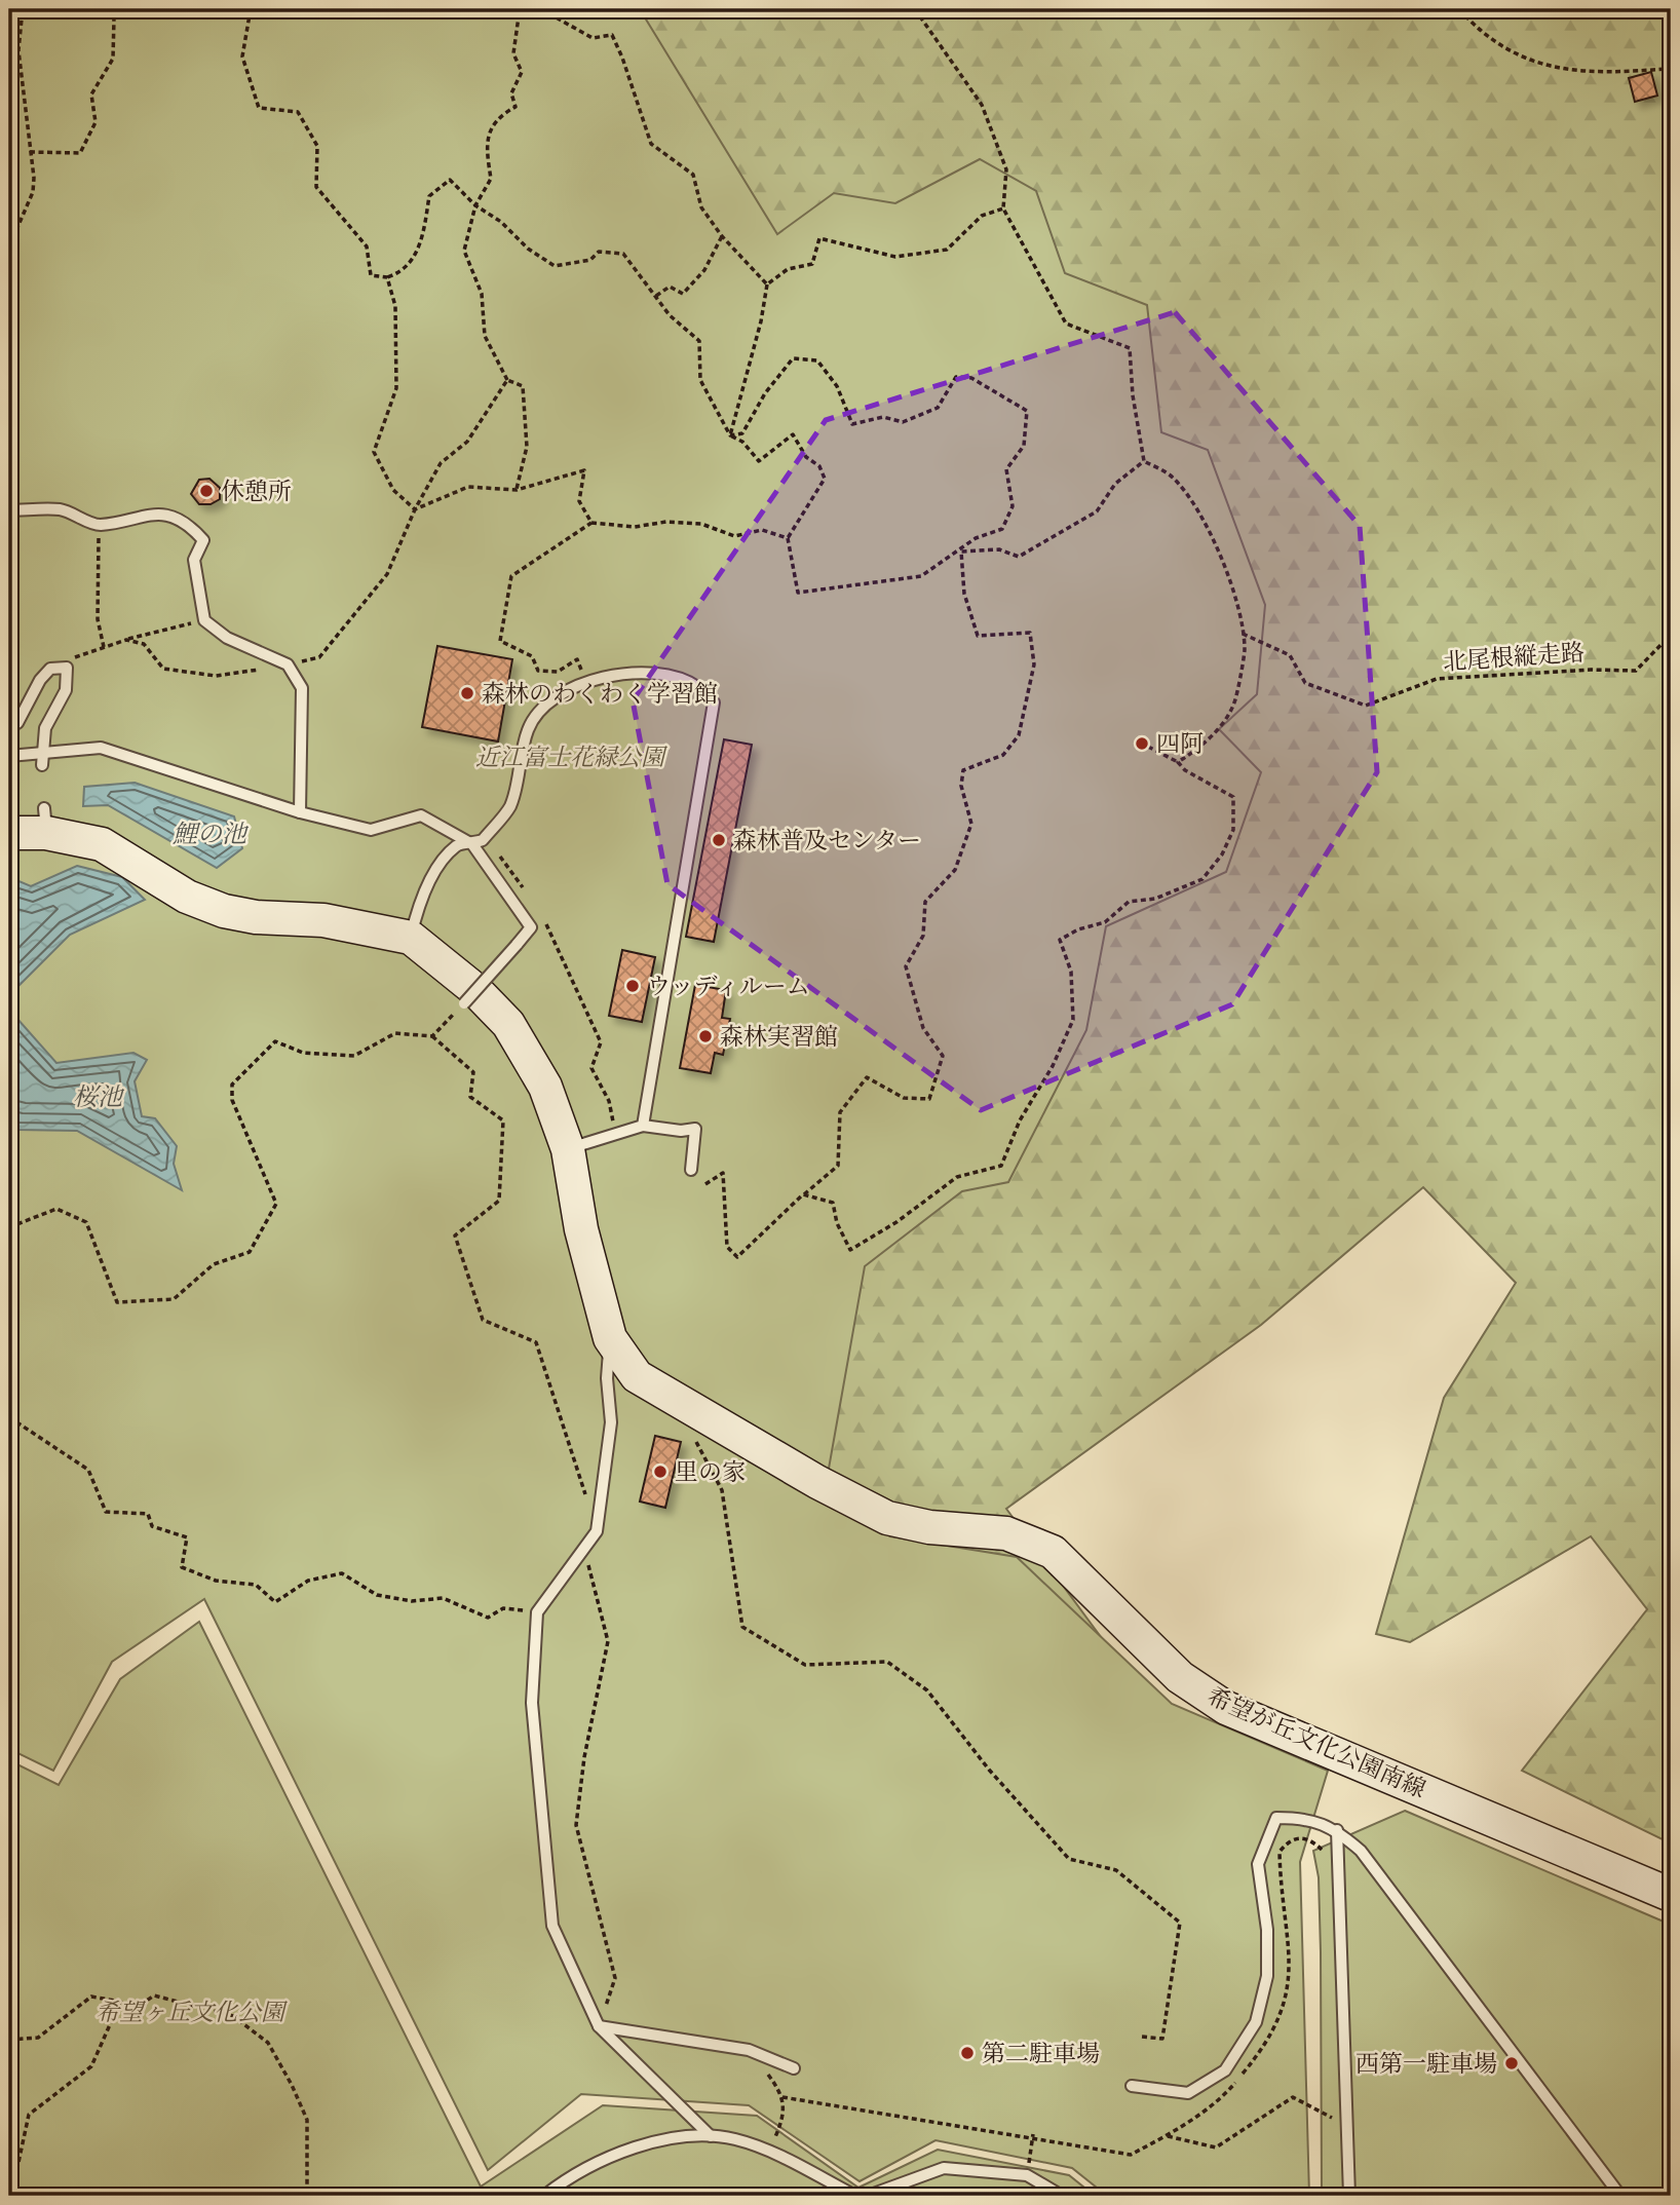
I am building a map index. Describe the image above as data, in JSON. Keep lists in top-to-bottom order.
{
  "streets": {
    "main road": ["希望が丘文化公園南線"],
    "path": ["北尾根縦走路"]
  },
  "water": ["鯉の池", "桜池"],
  "parks": ["近江富士花緑公園", "希望ヶ丘文化公園"],
  "places": [
    "休憩所",
    "森林のわくわく学習館",
    "四阿",
    "森林普及センター",
    "ウッディルーム",
    "森林実習館",
    "里の家",
    "第二駐車場",
    "西第一駐車場"
  ]
}
